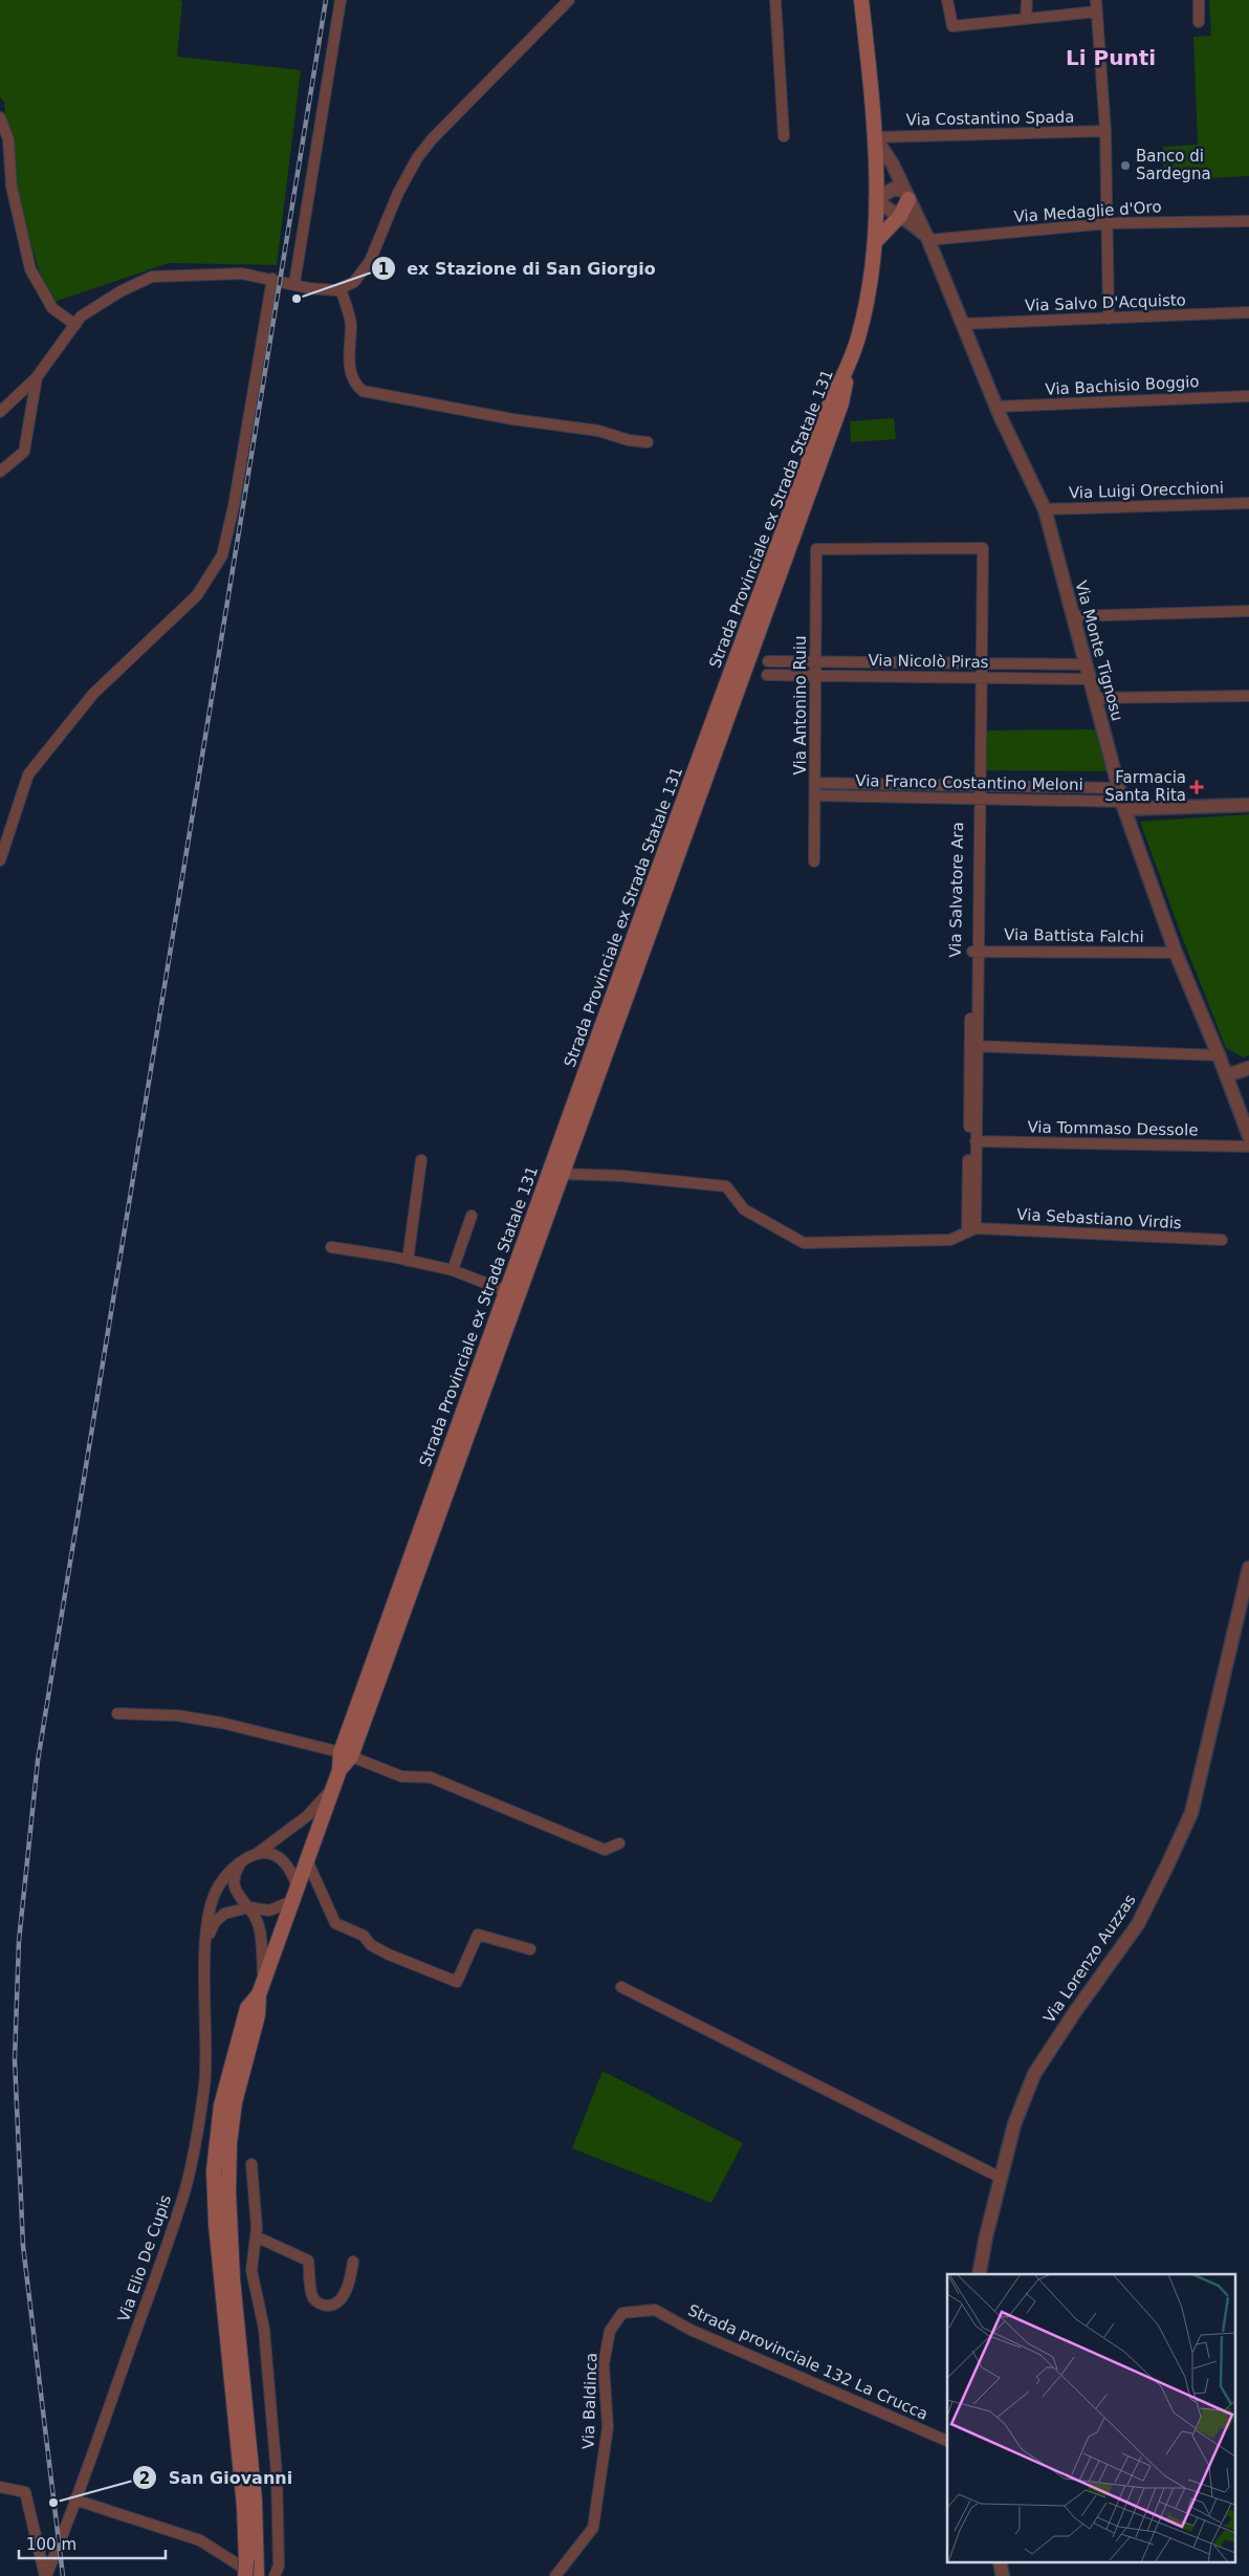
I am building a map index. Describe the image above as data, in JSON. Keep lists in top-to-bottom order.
{
  "streets": {
    "main road": ["Strada Provinciale ex Strada Statale 131"],
    "street": [
      "Via Costantino Spada",
      "Via Medaglie d'Oro",
      "Via Salvo D'Acquisto",
      "Via Bachisio Boggio",
      "Via Luigi Orecchioni",
      "Via Monte Tignosu",
      "Via Nicolò Piras",
      "Via Antonino Ruiu",
      "Via Franco Costantino Meloni",
      "Via Salvatore Ara",
      "Via Battista Falchi",
      "Via Tommaso Dessole",
      "Via Sebastiano Virdis",
      "Via Lorenzo Auzzas",
      "Via Elio De Cupis",
      "Strada provinciale 132 La Crucca",
      "Via Baldinca"
    ]
  },
  "crossings": [
    ["Via Costantino Spada", "Via Monte Tignosu"],
    ["Via Medaglie d'Oro", "Via Monte Tignosu"],
    ["Via Salvo D'Acquisto", "Via Monte Tignosu"],
    ["Via Bachisio Boggio", "Via Monte Tignosu"],
    ["Via Luigi Orecchioni", "Via Monte Tignosu"],
    ["Strada Provinciale ex Strada Statale 131", "Via Sebastiano Virdis"],
    ["Strada Provinciale ex Strada Statale 131", "Via Elio De Cupis"],
    ["Via Monte Tignosu", "Via Nicolò Piras"],
    ["Via Monte Tignosu", "Via Franco Costantino Meloni"],
    ["Via Monte Tignosu", "Via Battista Falchi"],
    ["Via Nicolò Piras", "Via Antonino Ruiu"],
    ["Via Nicolò Piras", "Via Salvatore Ara"],
    ["Via Antonino Ruiu", "Via Franco Costantino Meloni"],
    ["Via Antonino Ruiu", "Via Salvatore Ara"],
    ["Via Franco Costantino Meloni", "Via Salvatore Ara"],
    ["Via Salvatore Ara", "Via Battista Falchi"],
    ["Via Salvatore Ara", "Via Tommaso Dessole"],
    ["Via Salvatore Ara", "Via Sebastiano Virdis"],
    ["Strada provinciale 132 La Crucca", "Via Baldinca"]
  ],
  "districts": ["Li Punti"],
  "places": {
    "other": ["Banco di Sardegna", "ex Stazione di San Giorgio", "San Giovanni"],
    "health": ["Farmacia Santa Rita"]
  },
  "scale_bar": "100 m"
}
